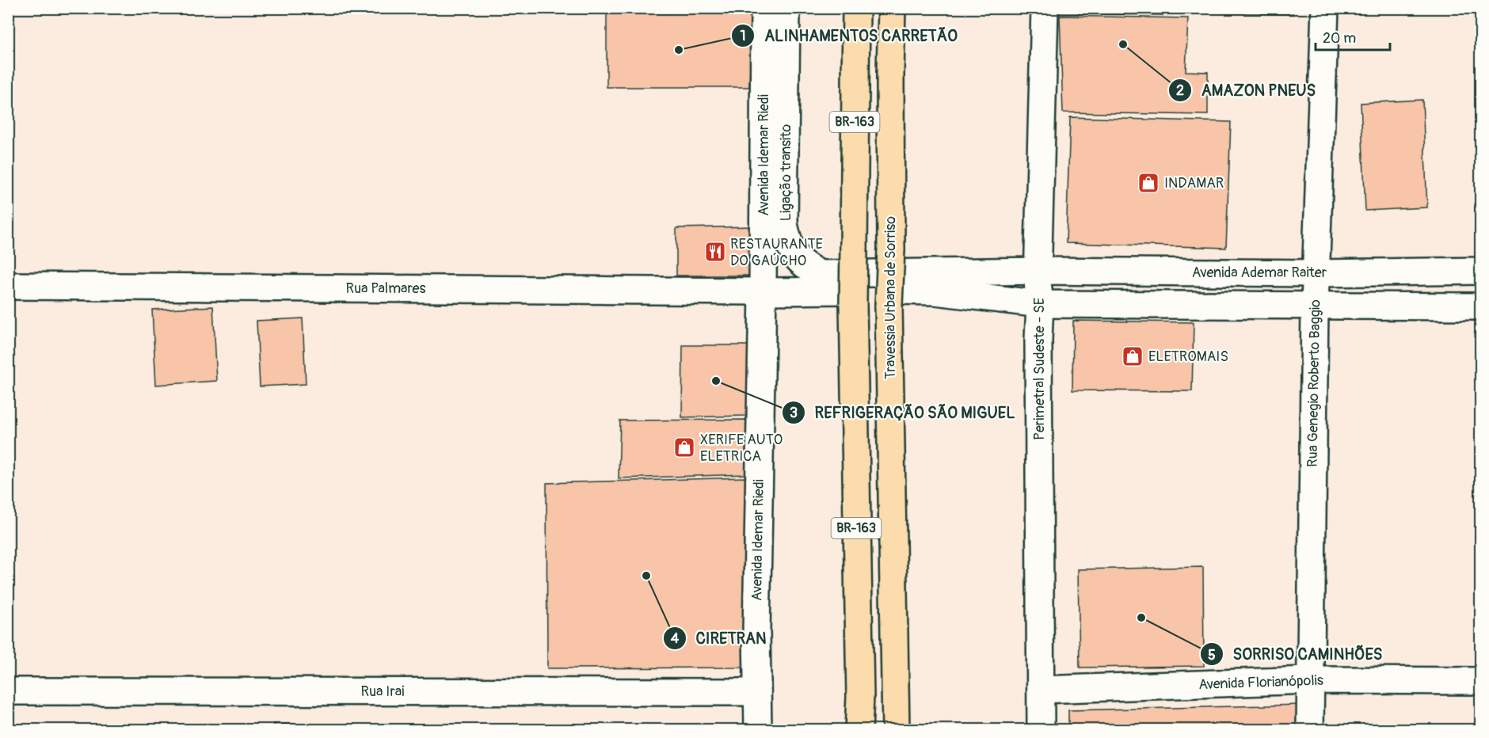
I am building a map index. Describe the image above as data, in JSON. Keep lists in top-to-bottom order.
{
  "streets": {
    "highway": ["BR-163", "Travessia Urbana de Sorriso"],
    "main road": [
      "Avenida Idemar Riedi",
      "Ligação transito",
      "Avenida Ademar Raiter",
      "Rua Palmares",
      "Perimetral Sudeste - SE",
      "Rua Genegio Roberto Baggio",
      "Avenida Florianópolis",
      "Rua Irai"
    ]
  },
  "crossings": [
    ["Avenida Idemar Riedi", "Rua Palmares"],
    ["Avenida Idemar Riedi", "Rua Irai"],
    ["Ligação transito", "Avenida Ademar Raiter"],
    ["Ligação transito", "Perimetral Sudeste - SE"],
    ["Avenida Ademar Raiter", "Perimetral Sudeste - SE"],
    ["Avenida Ademar Raiter", "Rua Genegio Roberto Baggio"],
    ["Rua Palmares", "Perimetral Sudeste - SE"],
    ["Perimetral Sudeste - SE", "Avenida Florianópolis"],
    ["Rua Genegio Roberto Baggio", "Avenida Florianópolis"]
  ],
  "places": {
    "other": [
      "AMAZON PNEUS",
      "ALINHAMENTOS CARRETÃO",
      "REFRIGERAÇÃO SÃO MIGUEL",
      "CIRETRAN",
      "SORRISO CAMINHÕES"
    ],
    "shop": ["INDAMAR", "ELETROMAIS", "XERIFE AUTO ELETRICA"],
    "restaurant": ["RESTAURANTE DO GAÚCHO"]
  },
  "scale_bar": "20 m"
}
